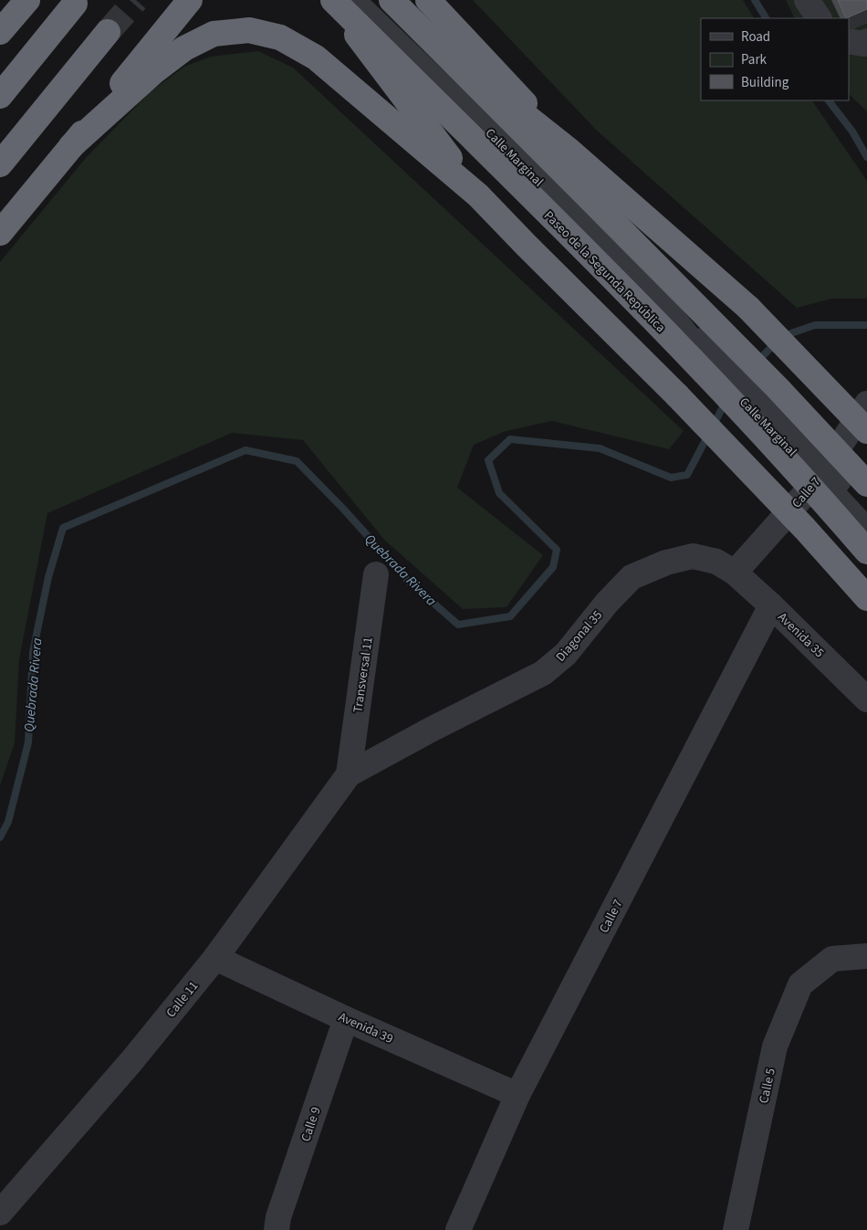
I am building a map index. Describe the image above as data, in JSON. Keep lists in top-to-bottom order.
{
  "streets": {
    "highway": ["Paseo de la Segunda República"],
    "street": [
      "Calle Marginal",
      "Calle 7",
      "Avenida 35",
      "Diagonal 35",
      "Transversal 11",
      "Calle 11",
      "Avenida 39",
      "Calle 5",
      "Calle 9"
    ]
  },
  "crossings": [
    ["Calle Marginal", "Calle 7"],
    ["Calle 7", "Avenida 35"],
    ["Calle 7", "Diagonal 35"],
    ["Calle 7", "Avenida 39"],
    ["Avenida 35", "Diagonal 35"],
    ["Diagonal 35", "Transversal 11"],
    ["Diagonal 35", "Calle 11"],
    ["Transversal 11", "Calle 11"],
    ["Calle 11", "Avenida 39"],
    ["Avenida 39", "Calle 9"]
  ],
  "water": ["Quebrada Rivera"],
  "legend": ["Road", "Park", "Building"]
}
